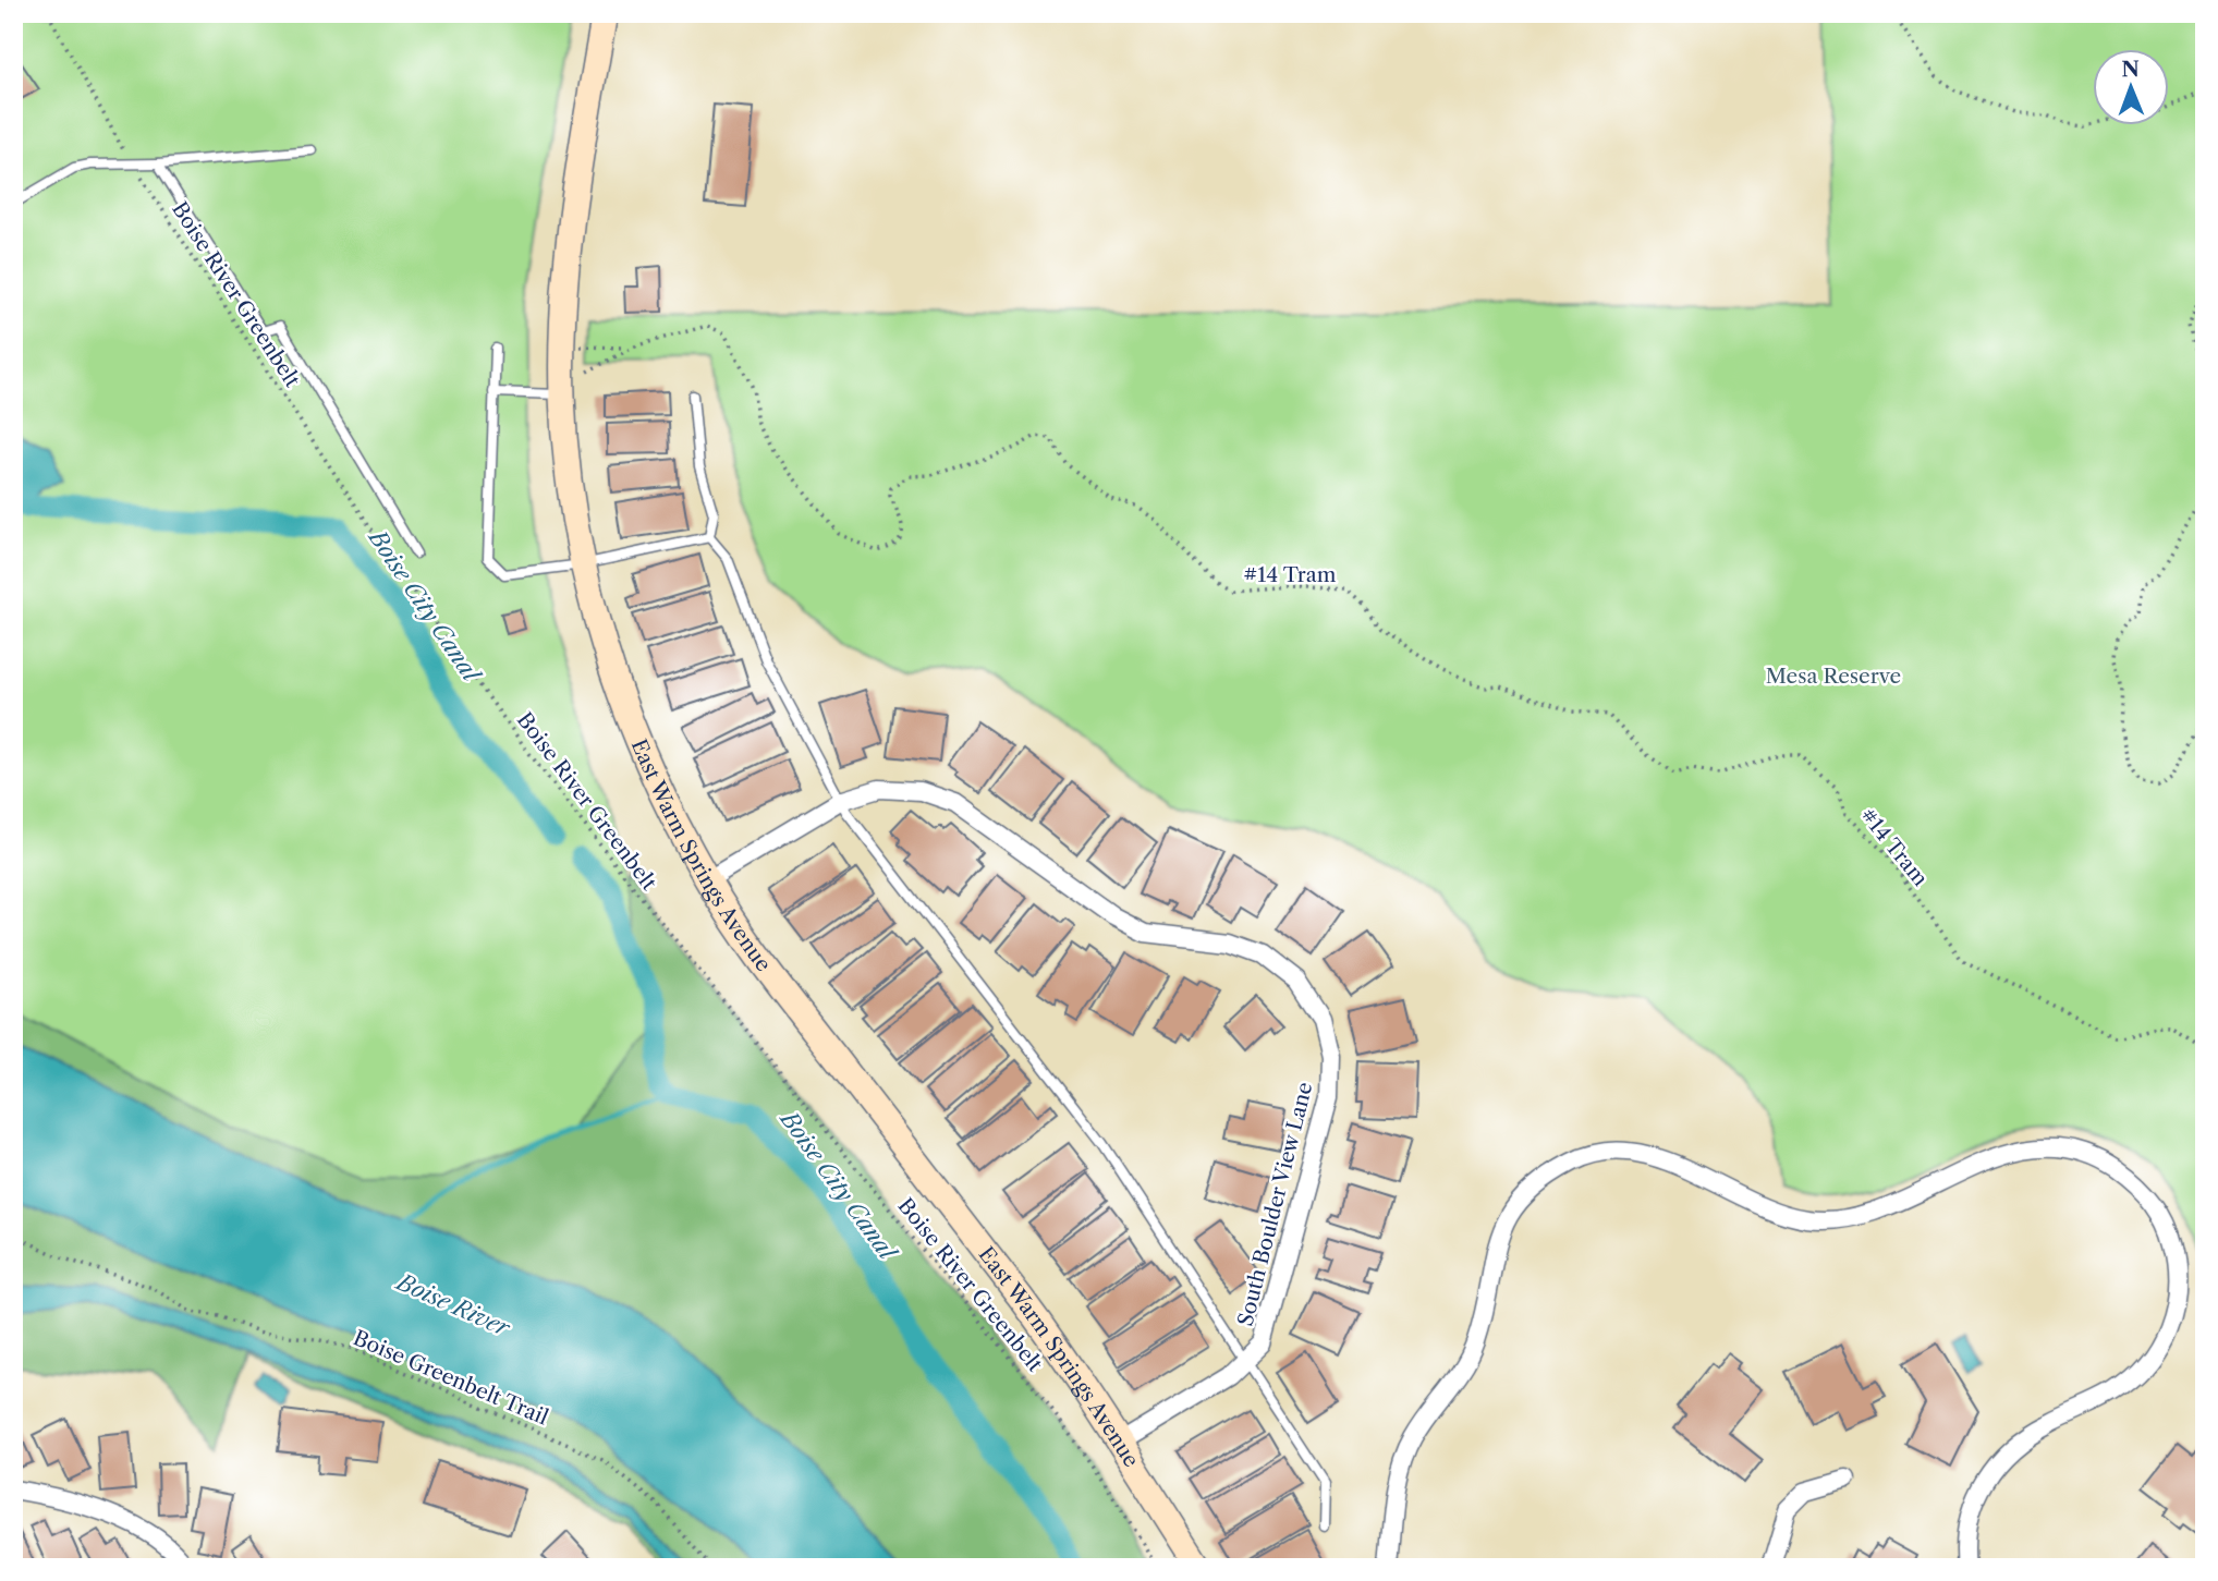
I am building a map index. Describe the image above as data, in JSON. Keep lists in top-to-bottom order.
{
  "streets": {
    "street": ["East Warm Springs Avenue", "South Boulder View Lane"],
    "path": ["Boise River Greenbelt", "#14 Tram", "Boise Greenbelt Trail"]
  },
  "crossings": [
    ["#14 Tram", "East Warm Springs Avenue"],
    ["East Warm Springs Avenue", "South Boulder View Lane"]
  ],
  "water": ["Boise City Canal", "Boise River"],
  "parks": ["Mesa Reserve"],
  "north": "top"
}
